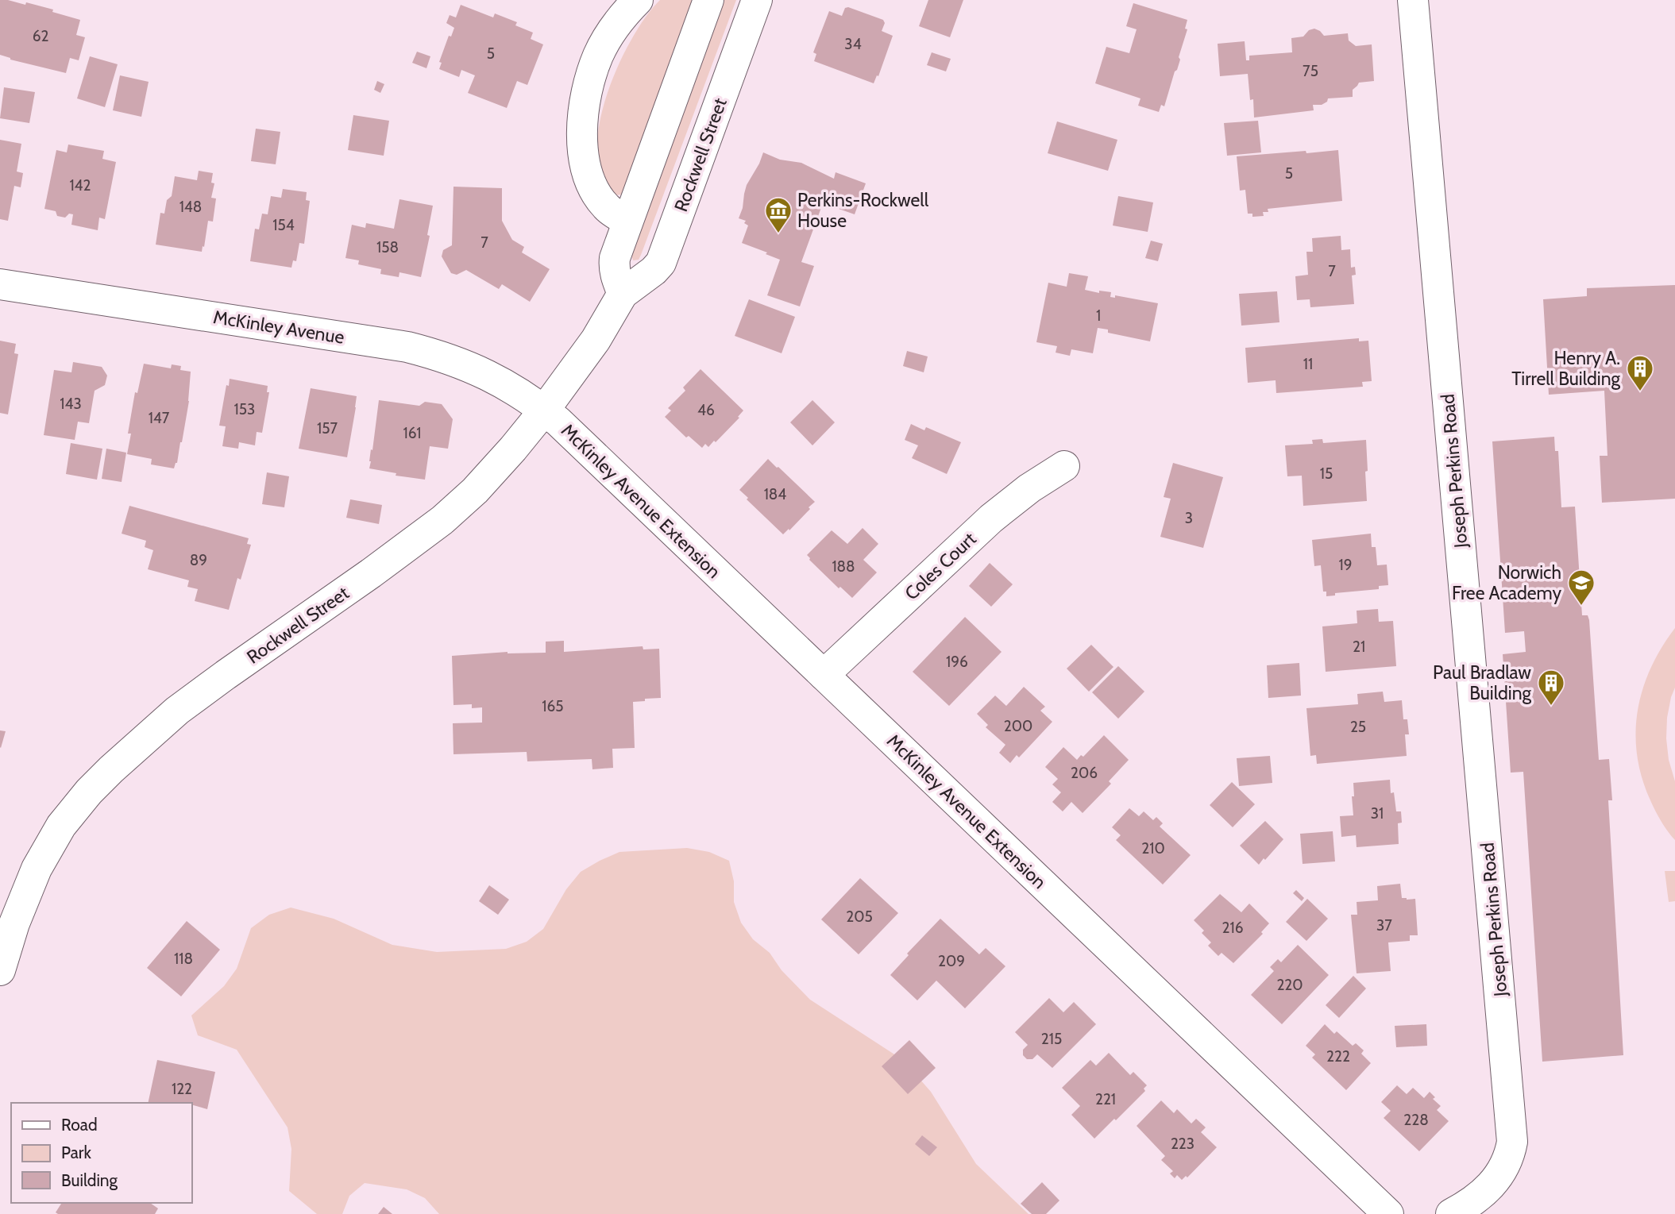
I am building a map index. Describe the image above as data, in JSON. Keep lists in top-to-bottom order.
{
  "streets": {
    "street": [
      "Rockwell Street",
      "McKinley Avenue",
      "Joseph Perkins Road",
      "McKinley Avenue Extension",
      "Coles Court"
    ]
  },
  "crossings": [
    ["Rockwell Street", "McKinley Avenue"],
    ["Rockwell Street", "McKinley Avenue Extension"],
    ["McKinley Avenue", "McKinley Avenue Extension"],
    ["McKinley Avenue Extension", "Coles Court"]
  ],
  "places": {
    "museum": ["Perkins-Rockwell House"],
    "building": ["Henry A. Tirrell Building", "Paul Bradlaw Building"],
    "school or university": ["Norwich Free Academy"]
  },
  "house_numbers": [
    "62",
    "34",
    "5",
    "75",
    "5",
    "142",
    "148",
    "154",
    "7",
    "158",
    "7",
    "1",
    "11",
    "143",
    "153",
    "46",
    "147",
    "157",
    "161",
    "15",
    "184",
    "3",
    "89",
    "19",
    "188",
    "21",
    "196",
    "165",
    "200",
    "25",
    "206",
    "31",
    "210",
    "205",
    "37",
    "216",
    "118",
    "209",
    "220",
    "215",
    "222",
    "122",
    "221",
    "228",
    "223"
  ],
  "legend": ["Road", "Park", "Building"]
}
